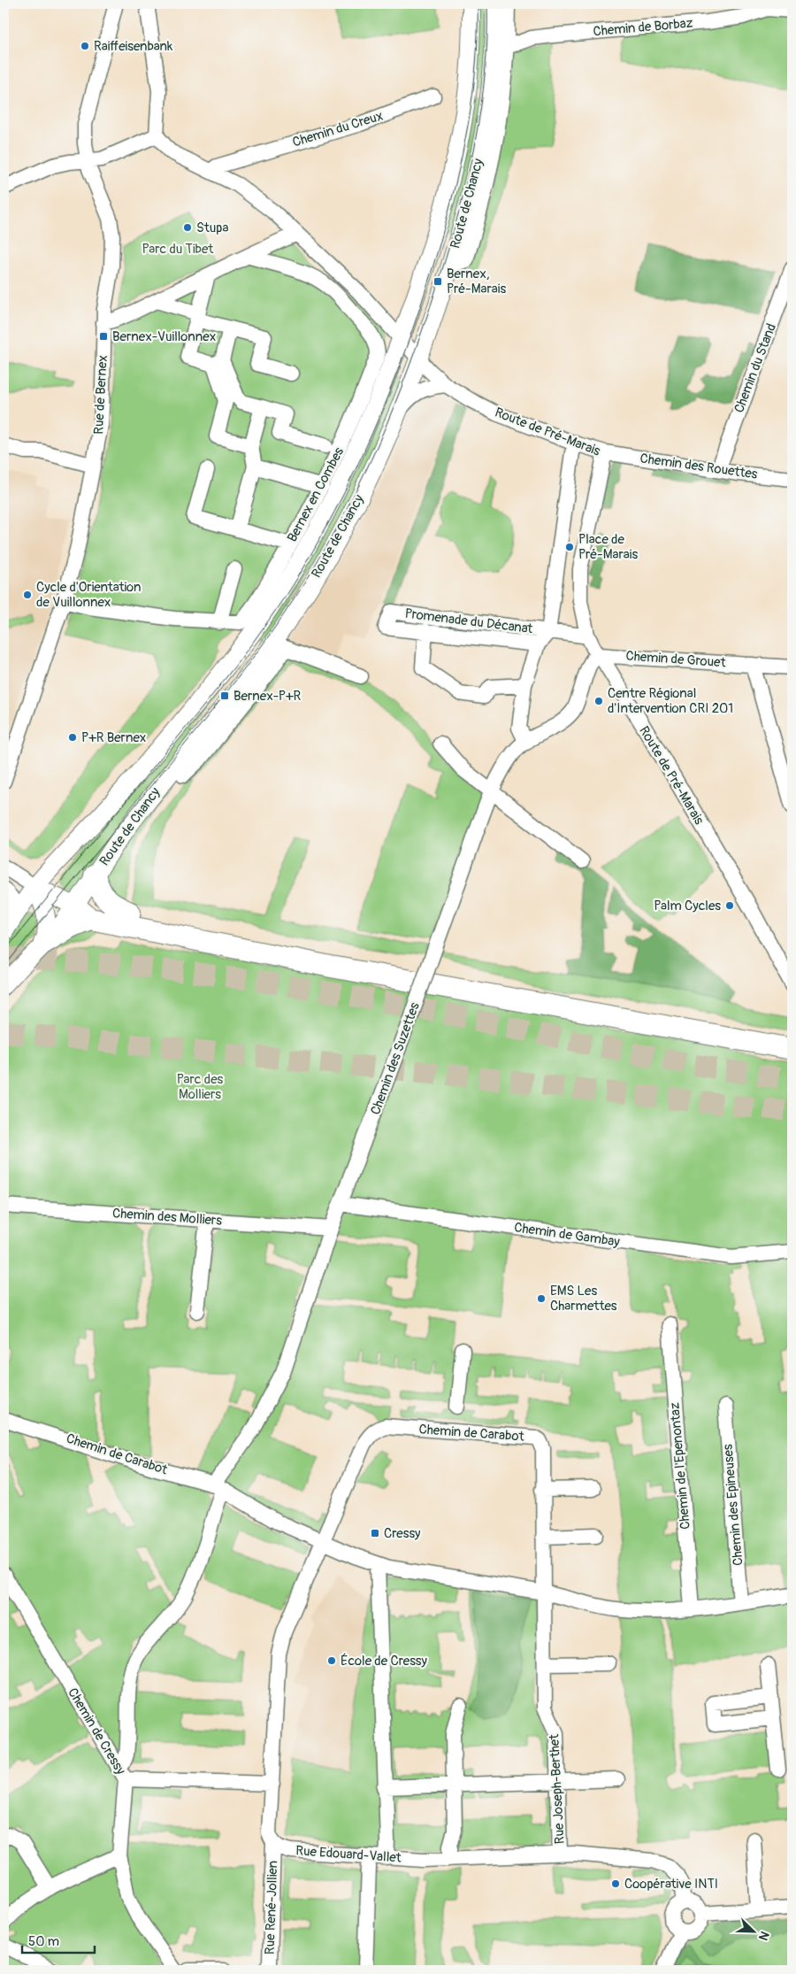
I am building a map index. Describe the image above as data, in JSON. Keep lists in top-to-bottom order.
{
  "streets": {
    "main road": ["Route de Chancy"],
    "street": [
      "Chemin de Borbaz",
      "Chemin du Creux",
      "Chemin du Stand",
      "Rue de Bernex",
      "Route de Pré-Marais",
      "Chemin des Rouettes",
      "Bernex en Combes",
      "Promenade du Décanat",
      "Chemin de Grouet",
      "Chemin des Suzettes",
      "Chemin des Molliers",
      "Chemin de Gambay",
      "Chemin de Carabot",
      "Chemin de l'Epenontaz",
      "Chemin des Epineuses",
      "Chemin de Cressy",
      "Rue Joseph-Berthet",
      "Rue Edouard-Vallet",
      "Rue René-Jollien"
    ]
  },
  "crossings": [
    ["Chemin de Borbaz", "Route de Chancy"],
    ["Route de Chancy", "Route de Pré-Marais"],
    ["Chemin du Stand", "Chemin des Rouettes"],
    ["Rue de Bernex", "Bernex en Combes"],
    ["Route de Pré-Marais", "Chemin des Rouettes"],
    ["Route de Pré-Marais", "Promenade du Décanat"],
    ["Route de Pré-Marais", "Chemin de Grouet"],
    ["Route de Pré-Marais", "Chemin des Suzettes"],
    ["Promenade du Décanat", "Chemin des Suzettes"],
    ["Chemin de Grouet", "Chemin des Suzettes"],
    ["Chemin des Suzettes", "Chemin des Molliers"],
    ["Chemin des Suzettes", "Chemin de Gambay"],
    ["Chemin des Suzettes", "Chemin de Carabot"],
    ["Chemin des Suzettes", "Chemin de Cressy"],
    ["Chemin de Carabot", "Chemin de l'Epenontaz"],
    ["Chemin de Carabot", "Chemin des Epineuses"],
    ["Chemin de Carabot", "Rue Joseph-Berthet"],
    ["Rue Joseph-Berthet", "Rue Edouard-Vallet"],
    ["Rue Edouard-Vallet", "Rue René-Jollien"]
  ],
  "parks": ["Parc du Tibet", "Parc des Molliers"],
  "places": {
    "other": [
      "Raiffeisenbank",
      "Stupa",
      "Place de Pré-Marais",
      "Cycle d'Orientation de Vuillonnex",
      "Centre Régional d'Intervention CRI 201",
      "P+R Bernex",
      "Palm Cycles",
      "EMS Les Charmettes",
      "École de Cressy",
      "Coopérative INTI"
    ],
    "transit": [
      "Bernex, Pré-Marais",
      "Bernex-Vuillonnex",
      "Bernex-P+R",
      "Cressy"
    ]
  },
  "scale_bar": "50 m",
  "north": "bottom right"
}
